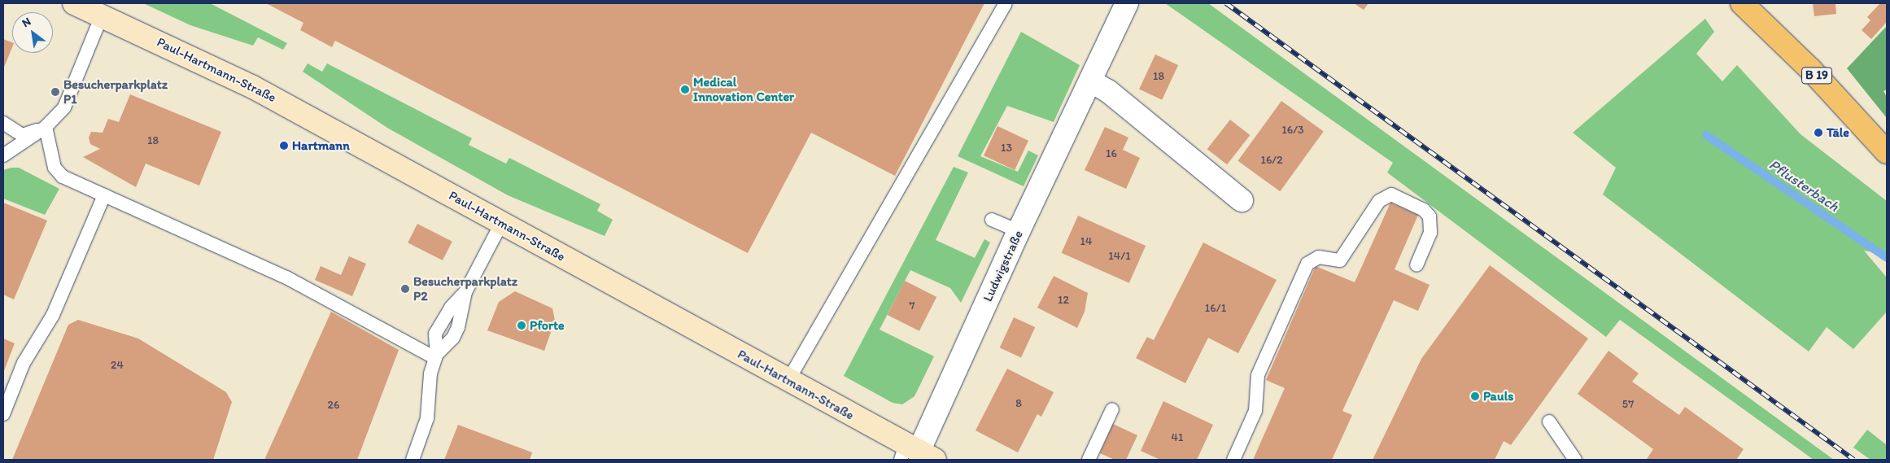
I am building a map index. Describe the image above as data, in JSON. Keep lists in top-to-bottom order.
{
  "streets": {
    "main road": ["Paul-Hartmann-Straße", "B 19"],
    "street": ["Ludwigstraße"]
  },
  "crossings": [
    ["Paul-Hartmann-Straße", "Ludwigstraße"]
  ],
  "water": ["Pflusterbach"],
  "places": [
    "Medical Innovation Center",
    "Besucherparkplatz P1",
    "Täle",
    "Hartmann",
    "Besucherparkplatz P2",
    "Pforte",
    "Pauls"
  ],
  "house_numbers": [
    "18",
    "16/3",
    "18",
    "13",
    "16",
    "16/2",
    "14",
    "14/1",
    "12",
    "7",
    "16/1",
    "24",
    "8",
    "57",
    "26",
    "41"
  ],
  "north": "top left"
}
